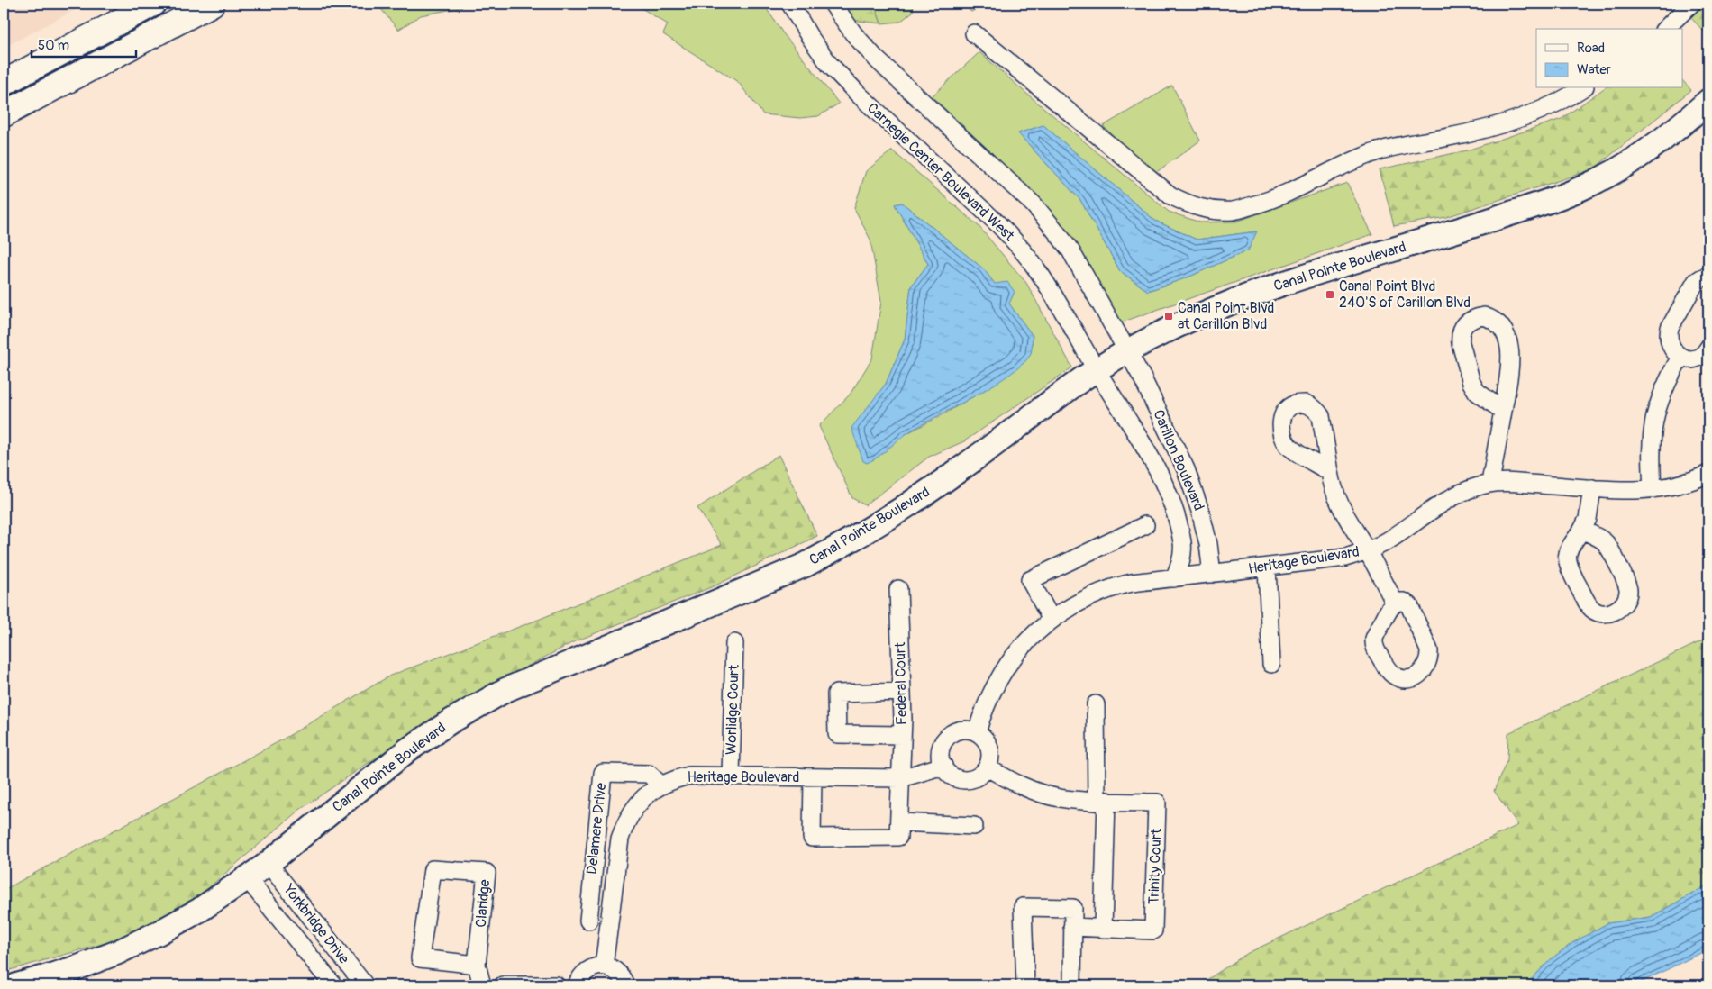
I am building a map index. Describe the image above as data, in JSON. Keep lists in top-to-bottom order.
{
  "streets": {
    "street": [
      "Carnegie Center Boulevard West",
      "Canal Pointe Boulevard",
      "Carillon Boulevard",
      "Heritage Boulevard",
      "Federal Court",
      "Worlidge Court",
      "Delamere Drive",
      "Trinity Court",
      "Claridge",
      "Yorkbridge Drive"
    ]
  },
  "crossings": [
    ["Carnegie Center Boulevard West", "Canal Pointe Boulevard"],
    ["Carnegie Center Boulevard West", "Carillon Boulevard"],
    ["Canal Pointe Boulevard", "Carillon Boulevard"],
    ["Canal Pointe Boulevard", "Yorkbridge Drive"],
    ["Carillon Boulevard", "Heritage Boulevard"],
    ["Heritage Boulevard", "Federal Court"],
    ["Heritage Boulevard", "Worlidge Court"],
    ["Heritage Boulevard", "Delamere Drive"],
    ["Heritage Boulevard", "Trinity Court"]
  ],
  "places": {
    "transit": ["Canal Point Blvd 240'S of Carillon Blvd", "Canal Point Blvd at Carillon Blvd"]
  },
  "legend": ["Road", "Water"],
  "scale_bar": "50 m"
}
